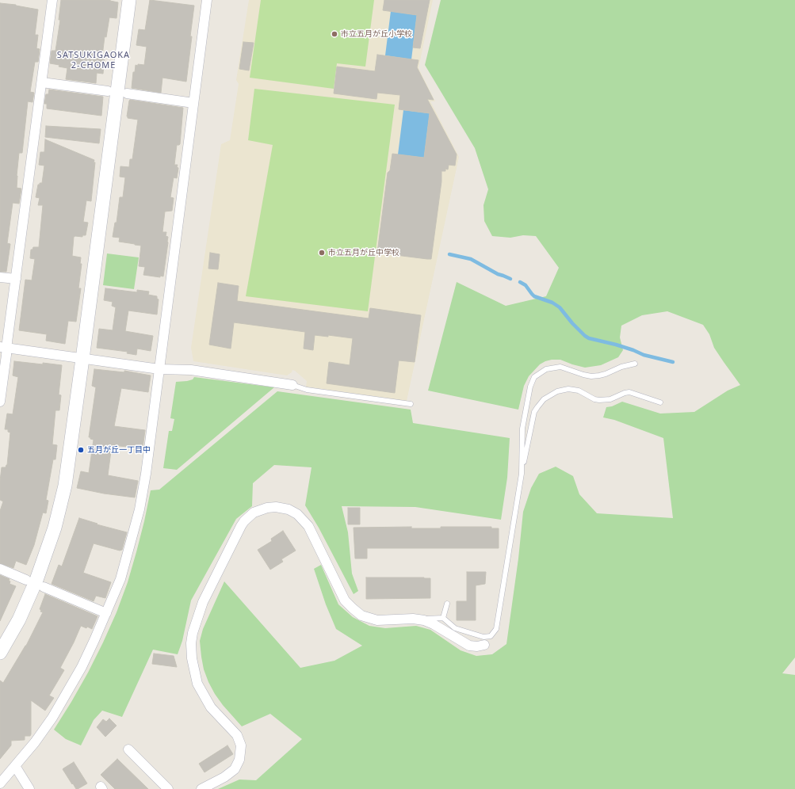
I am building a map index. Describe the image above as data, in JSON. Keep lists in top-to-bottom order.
{
  "districts": ["SATSUKIGAOKA 2-CHOME"],
  "places": ["市立五月が丘小学校", "市立五月が丘中学校", "五月が丘一丁目中"]
}
